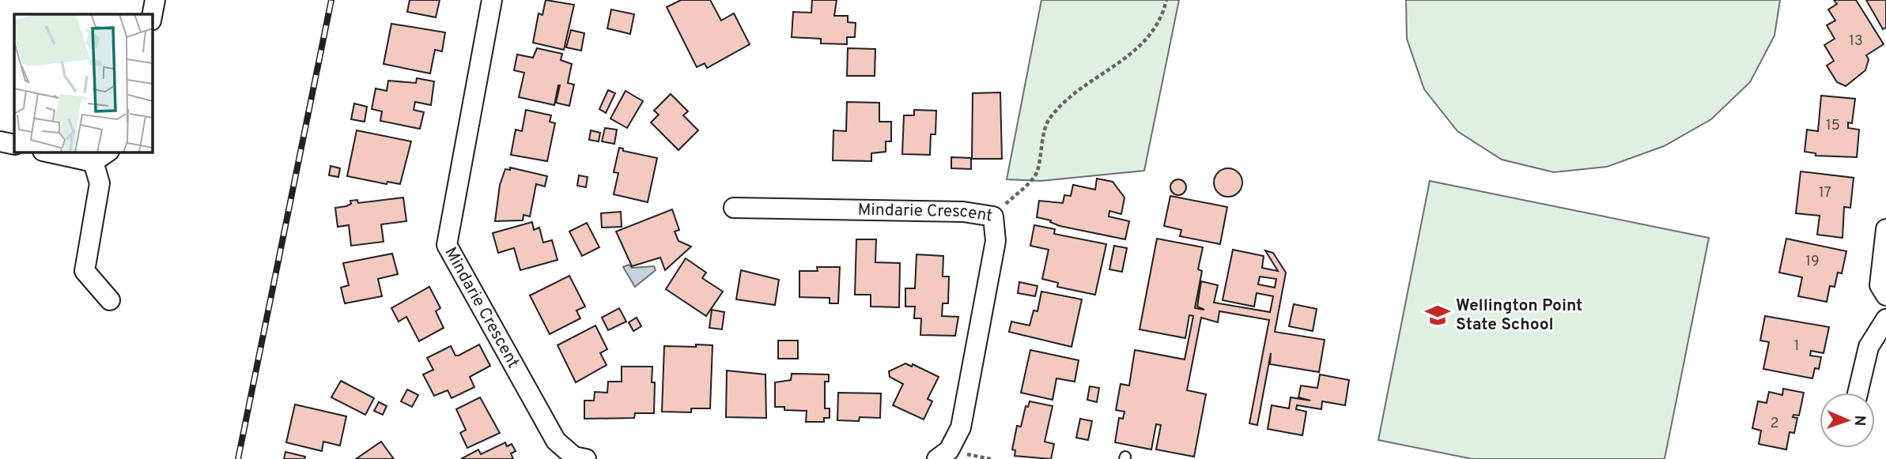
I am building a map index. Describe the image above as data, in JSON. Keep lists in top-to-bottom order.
{
  "streets": {
    "street": ["Mindarie Crescent"]
  },
  "places": {
    "school or university": ["Wellington Point State School"]
  },
  "house_numbers": [
    "13",
    "15",
    "17",
    "19",
    "1",
    "2"
  ],
  "north": "right"
}
